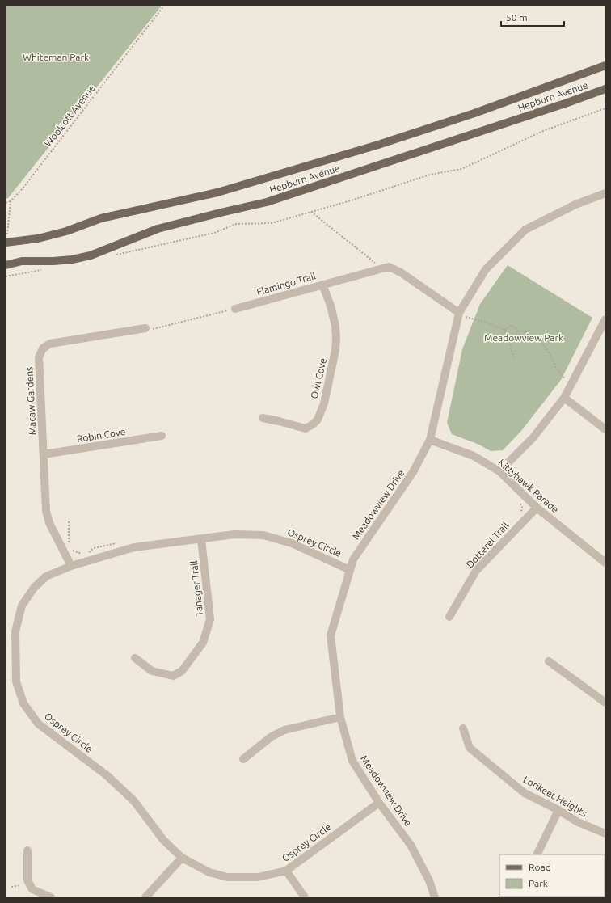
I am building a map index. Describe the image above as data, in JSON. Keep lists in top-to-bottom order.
{
  "streets": {
    "main road": ["Hepburn Avenue"],
    "street": [
      "Flamingo Trail",
      "Owl Cove",
      "Macaw Gardens",
      "Robin Cove",
      "Kittyhawk Parade",
      "Meadowview Drive",
      "Osprey Circle",
      "Dotterel Trail",
      "Tanager Trail",
      "Lorikeet Heights"
    ],
    "path": ["Woolcott Avenue"]
  },
  "crossings": [
    ["Flamingo Trail", "Owl Cove"],
    ["Flamingo Trail", "Meadowview Drive"],
    ["Macaw Gardens", "Robin Cove"],
    ["Macaw Gardens", "Osprey Circle"],
    ["Kittyhawk Parade", "Meadowview Drive"],
    ["Kittyhawk Parade", "Dotterel Trail"],
    ["Meadowview Drive", "Osprey Circle"],
    ["Osprey Circle", "Tanager Trail"]
  ],
  "parks": ["Whiteman Park", "Meadowview Park"],
  "legend": ["Road", "Park"],
  "scale_bar": "50 m"
}
